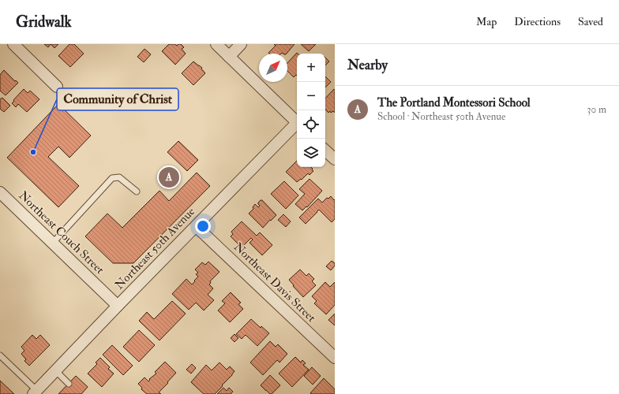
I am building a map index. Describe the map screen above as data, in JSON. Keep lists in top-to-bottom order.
{
  "streets": {
    "street": ["Northeast Couch Street", "Northeast 50th Avenue", "Northeast Davis Street"]
  },
  "crossings": [
    ["Northeast Couch Street", "Northeast 50th Avenue"],
    ["Northeast 50th Avenue", "Northeast Davis Street"]
  ],
  "places": ["Community of Christ"],
  "north": "top right",
  "page": {
    "header": "Gridwalk",
    "nav": ["Map", "Directions", "Saved"],
    "heading": "Nearby",
    "map_buttons": ["+", "−"],
    "list": [
      {
        "mark": "A",
        "name": "The Portland Montessori School",
        "note": "School · Northeast 50th Avenue",
        "value": "30 m"
      }
    ],
    "pins": "A"
  }
}
